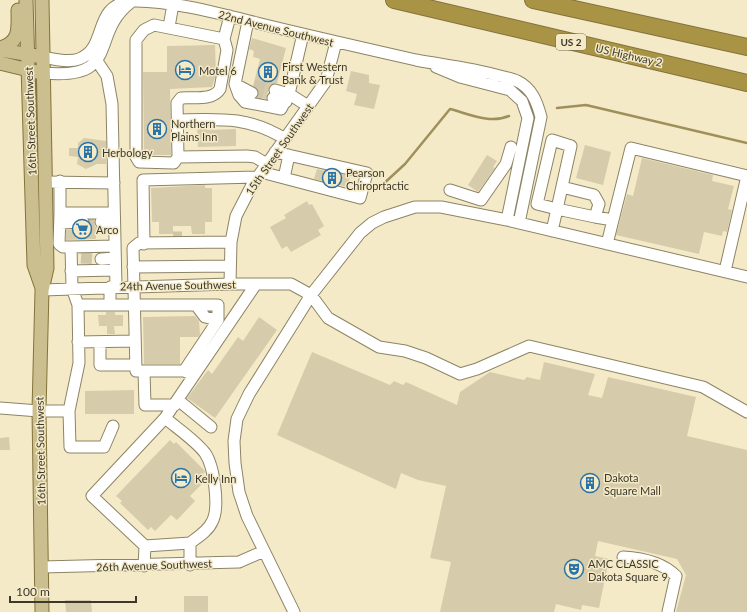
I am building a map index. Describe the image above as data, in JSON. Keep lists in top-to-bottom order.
{
  "streets": {
    "highway": ["US 2", "US Highway 2"],
    "main road": ["22nd Avenue Southwest", "16th Street Southwest"],
    "street": ["15th Street Southwest", "24th Avenue Southwest", "26th Avenue Southwest"]
  },
  "crossings": [
    ["22nd Avenue Southwest", "16th Street Southwest"],
    ["22nd Avenue Southwest", "15th Street Southwest"],
    ["16th Street Southwest", "24th Avenue Southwest"],
    ["16th Street Southwest", "26th Avenue Southwest"],
    ["15th Street Southwest", "24th Avenue Southwest"]
  ],
  "places": {
    "hotel": ["Motel 6", "Kelly Inn"],
    "building": [
      "First Western Bank & Trust",
      "Northern Plains Inn",
      "Herbology",
      "Pearson Chiroprtactic",
      "Dakota Square Mall"
    ],
    "supermarket": ["Arco"],
    "theatre": ["AMC CLASSIC Dakota Square 9"]
  },
  "scale_bar": "100 m"
}
